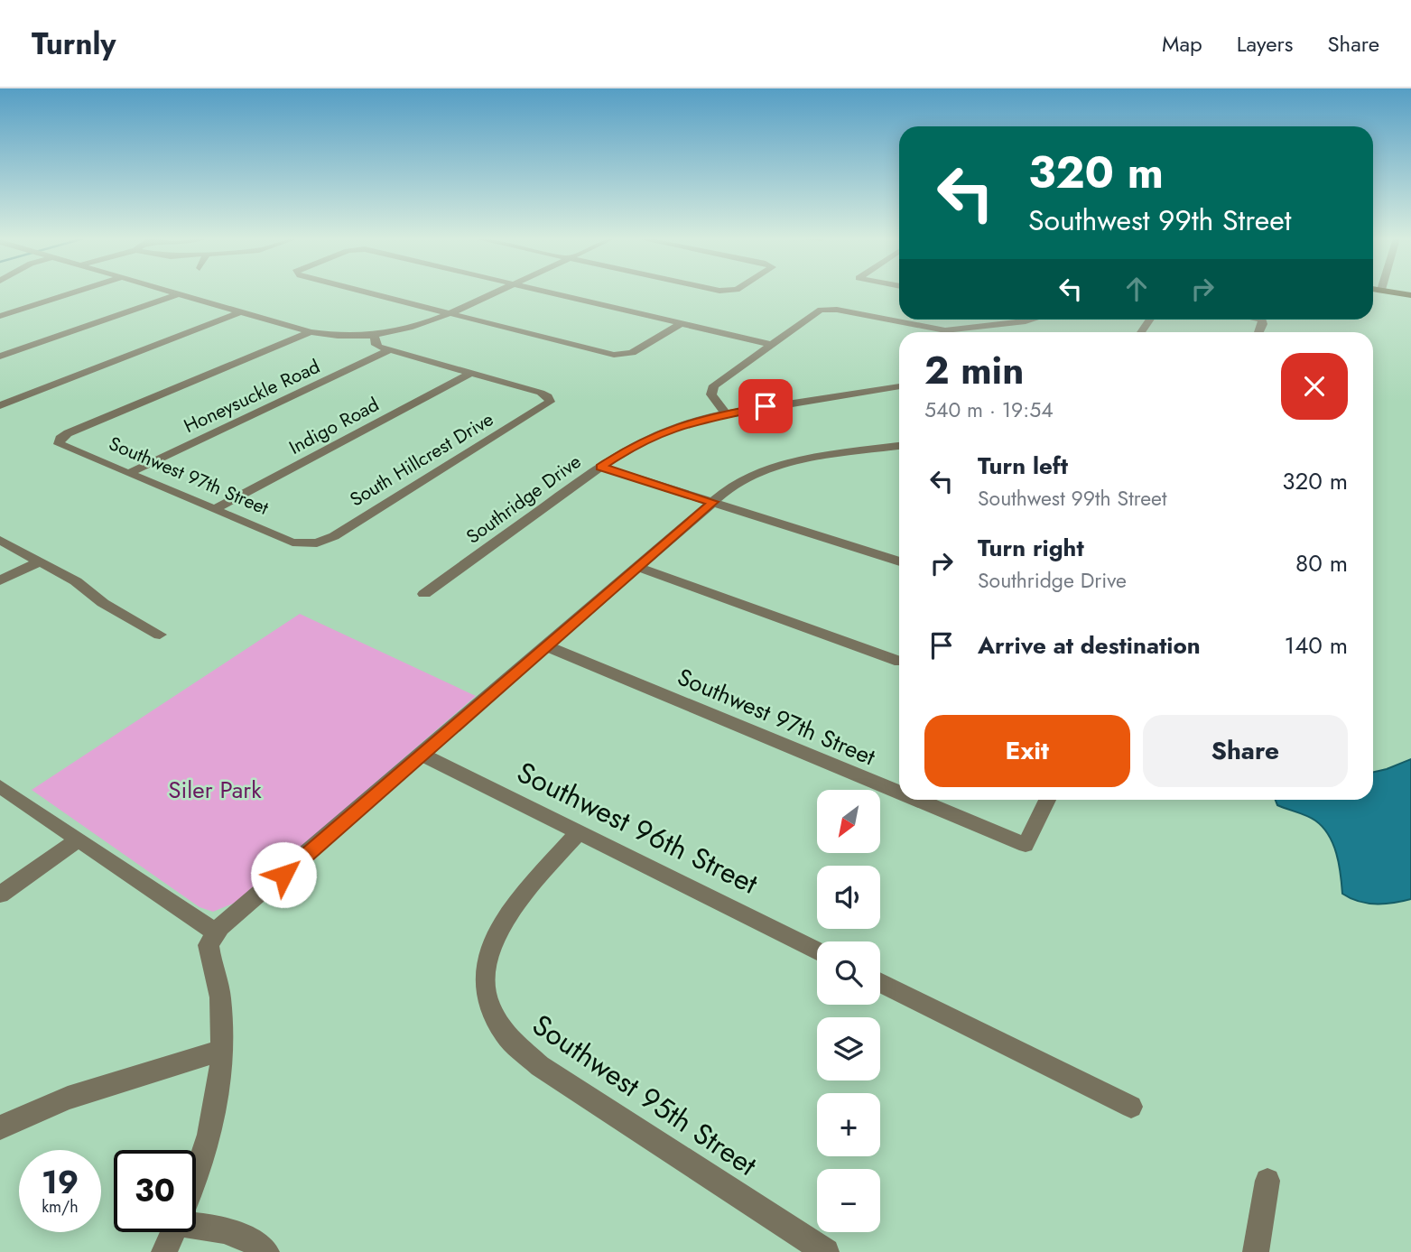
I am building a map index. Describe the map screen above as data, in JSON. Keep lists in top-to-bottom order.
{
  "streets": {
    "street": [
      "Honeysuckle Road",
      "Indigo Road",
      "South Hillcrest Drive",
      "Southwest 97th Street",
      "Southridge Drive",
      "Southwest 96th Street",
      "Southwest 95th Street"
    ]
  },
  "crossings": [
    ["Honeysuckle Road", "Southwest 97th Street"],
    ["Indigo Road", "South Hillcrest Drive"],
    ["Indigo Road", "Southwest 97th Street"],
    ["South Hillcrest Drive", "Southwest 97th Street"],
    ["Southwest 96th Street", "Southwest 95th Street"]
  ],
  "parks": ["Siler Park"],
  "north": "bottom left",
  "page": {
    "header": "Turnly",
    "nav": ["Map", "Layers", "Share"],
    "turn": ["320 m", "Southwest 99th Street"],
    "heading": ["2 min", "540 m · 19:54"],
    "list": [
      {
        "name": "Turn left",
        "note": "Southwest 99th Street",
        "value": "320 m"
      },
      {
        "name": "Turn right",
        "note": "Southridge Drive",
        "value": "80 m"
      },
      {
        "name": "Arrive at destination",
        "value": "140 m"
      }
    ],
    "buttons": ["Exit", "Share"],
    "map_buttons": ["+", "−"],
    "speed": "19 km/h",
    "limit": "30"
  }
}
